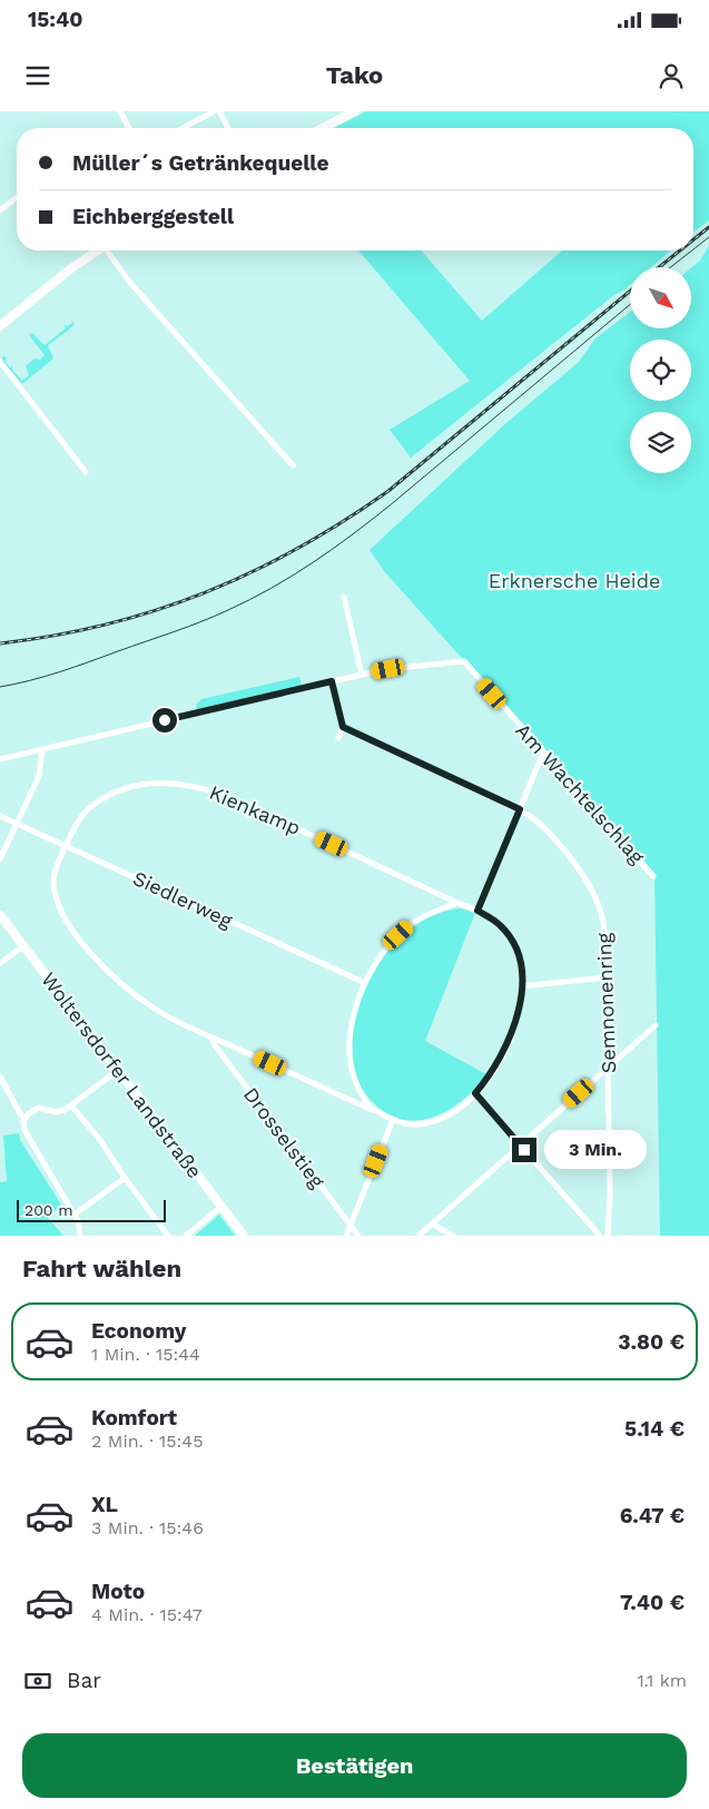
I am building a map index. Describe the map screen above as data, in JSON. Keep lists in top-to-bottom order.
{
  "streets": {
    "main road": ["Woltersdorfer Landstraße"],
    "street": [
      "Am Wachtelschlag",
      "Kienkamp",
      "Siedlerweg",
      "Semnonenring",
      "Drosselstieg"
    ]
  },
  "crossings": [
    ["Kienkamp", "Siedlerweg"],
    ["Kienkamp", "Drosselstieg"]
  ],
  "parks": ["Erknersche Heide"],
  "scale_bar": "200 m",
  "north": "bottom right",
  "page": {
    "status": "15:40",
    "header": "Tako",
    "banner": ["Müller´s Getränkequelle", "Eichberggestell"],
    "bubble": "3 Min.",
    "scale": "200 m",
    "heading": "Fahrt wählen",
    "list": [
      {
        "name": "Economy",
        "note": "1 Min. · 15:44",
        "value": "3.80 €"
      },
      {
        "name": "Komfort",
        "note": "2 Min. · 15:45",
        "value": "5.14 €"
      },
      {
        "name": "XL",
        "note": "3 Min. · 15:46",
        "value": "6.47 €"
      },
      {
        "name": "Moto",
        "note": "4 Min. · 15:47",
        "value": "7.40 €"
      }
    ],
    "pay": ["Bar", "1.1 km"],
    "buttons": "Bestätigen"
  }
}
